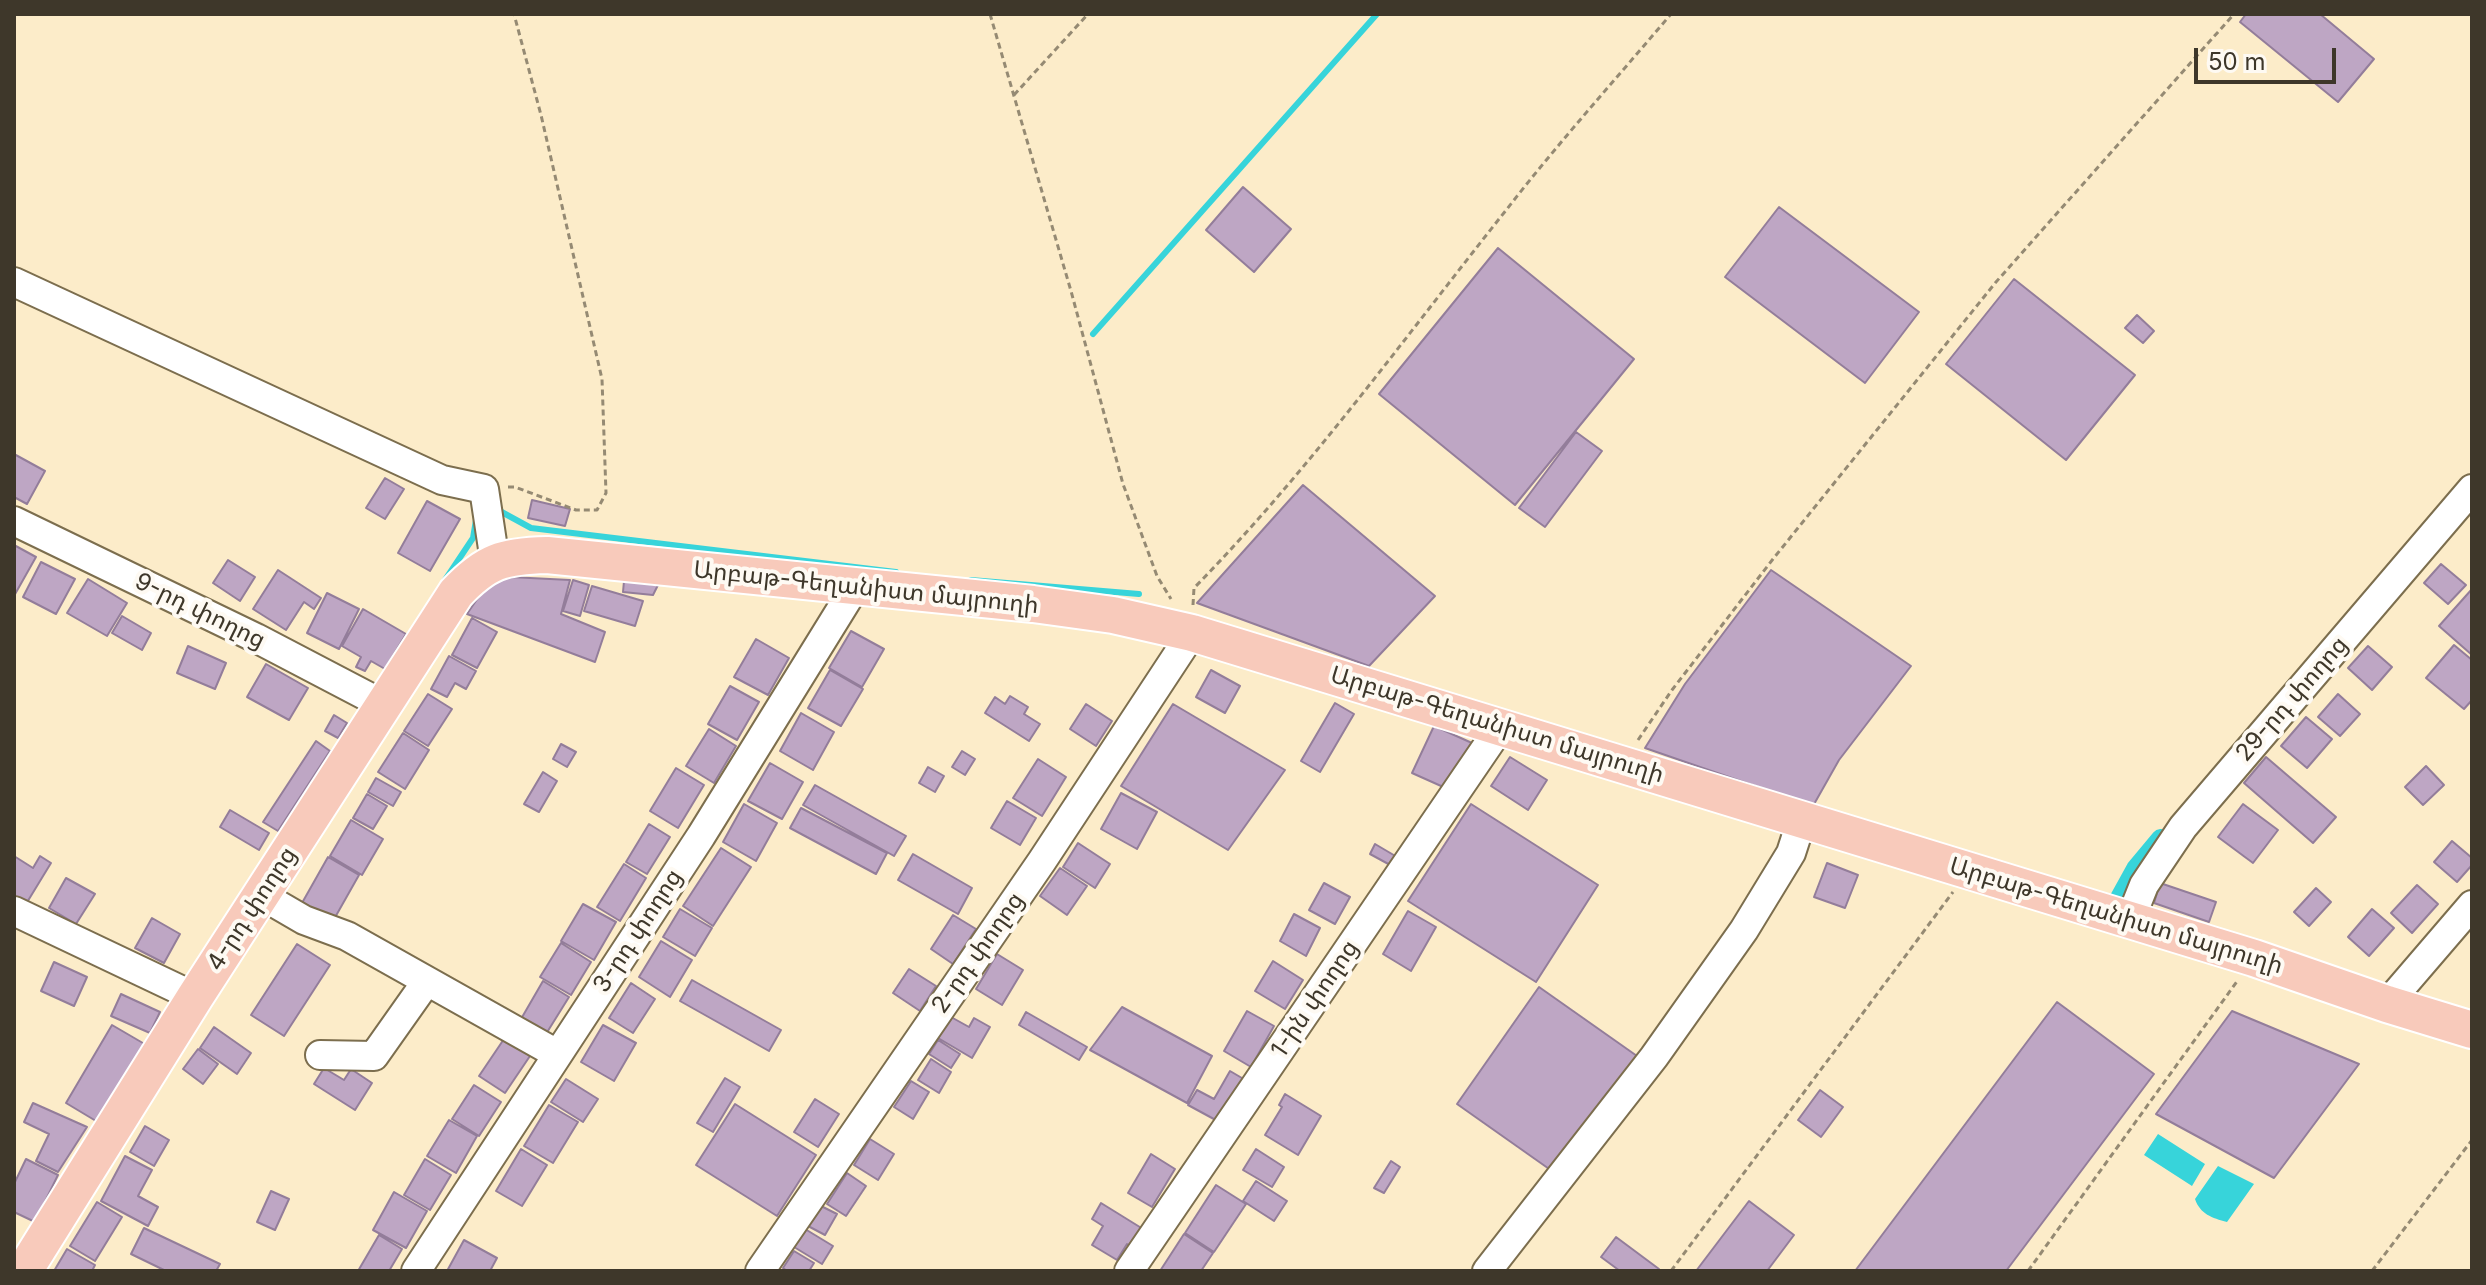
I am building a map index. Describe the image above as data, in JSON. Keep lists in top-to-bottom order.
{
  "streets": {
    "main road": ["Արբաթ-Գեղանիստ մայրուղի", "4-րդ փողոց"],
    "street": [
      "9-րդ փողոց",
      "29-րդ փողոց",
      "3-րդ փողոց",
      "2-րդ փողոց",
      "1-ին փողոց"
    ]
  },
  "crossings": [
    ["Արբաթ-Գեղանիստ մայրուղի", "29-րդ փողոց"],
    ["Արբաթ-Գեղանիստ մայրուղի", "4-րդ փողոց"],
    ["Արբաթ-Գեղանիստ մայրուղի", "3-րդ փողոց"],
    ["Արբաթ-Գեղանիստ մայրուղի", "2-րդ փողոց"],
    ["Արբաթ-Գեղանիստ մայրուղի", "1-ին փողոց"],
    ["9-րդ փողոց", "4-րդ փողոց"]
  ],
  "scale_bar": "50 m"
}
